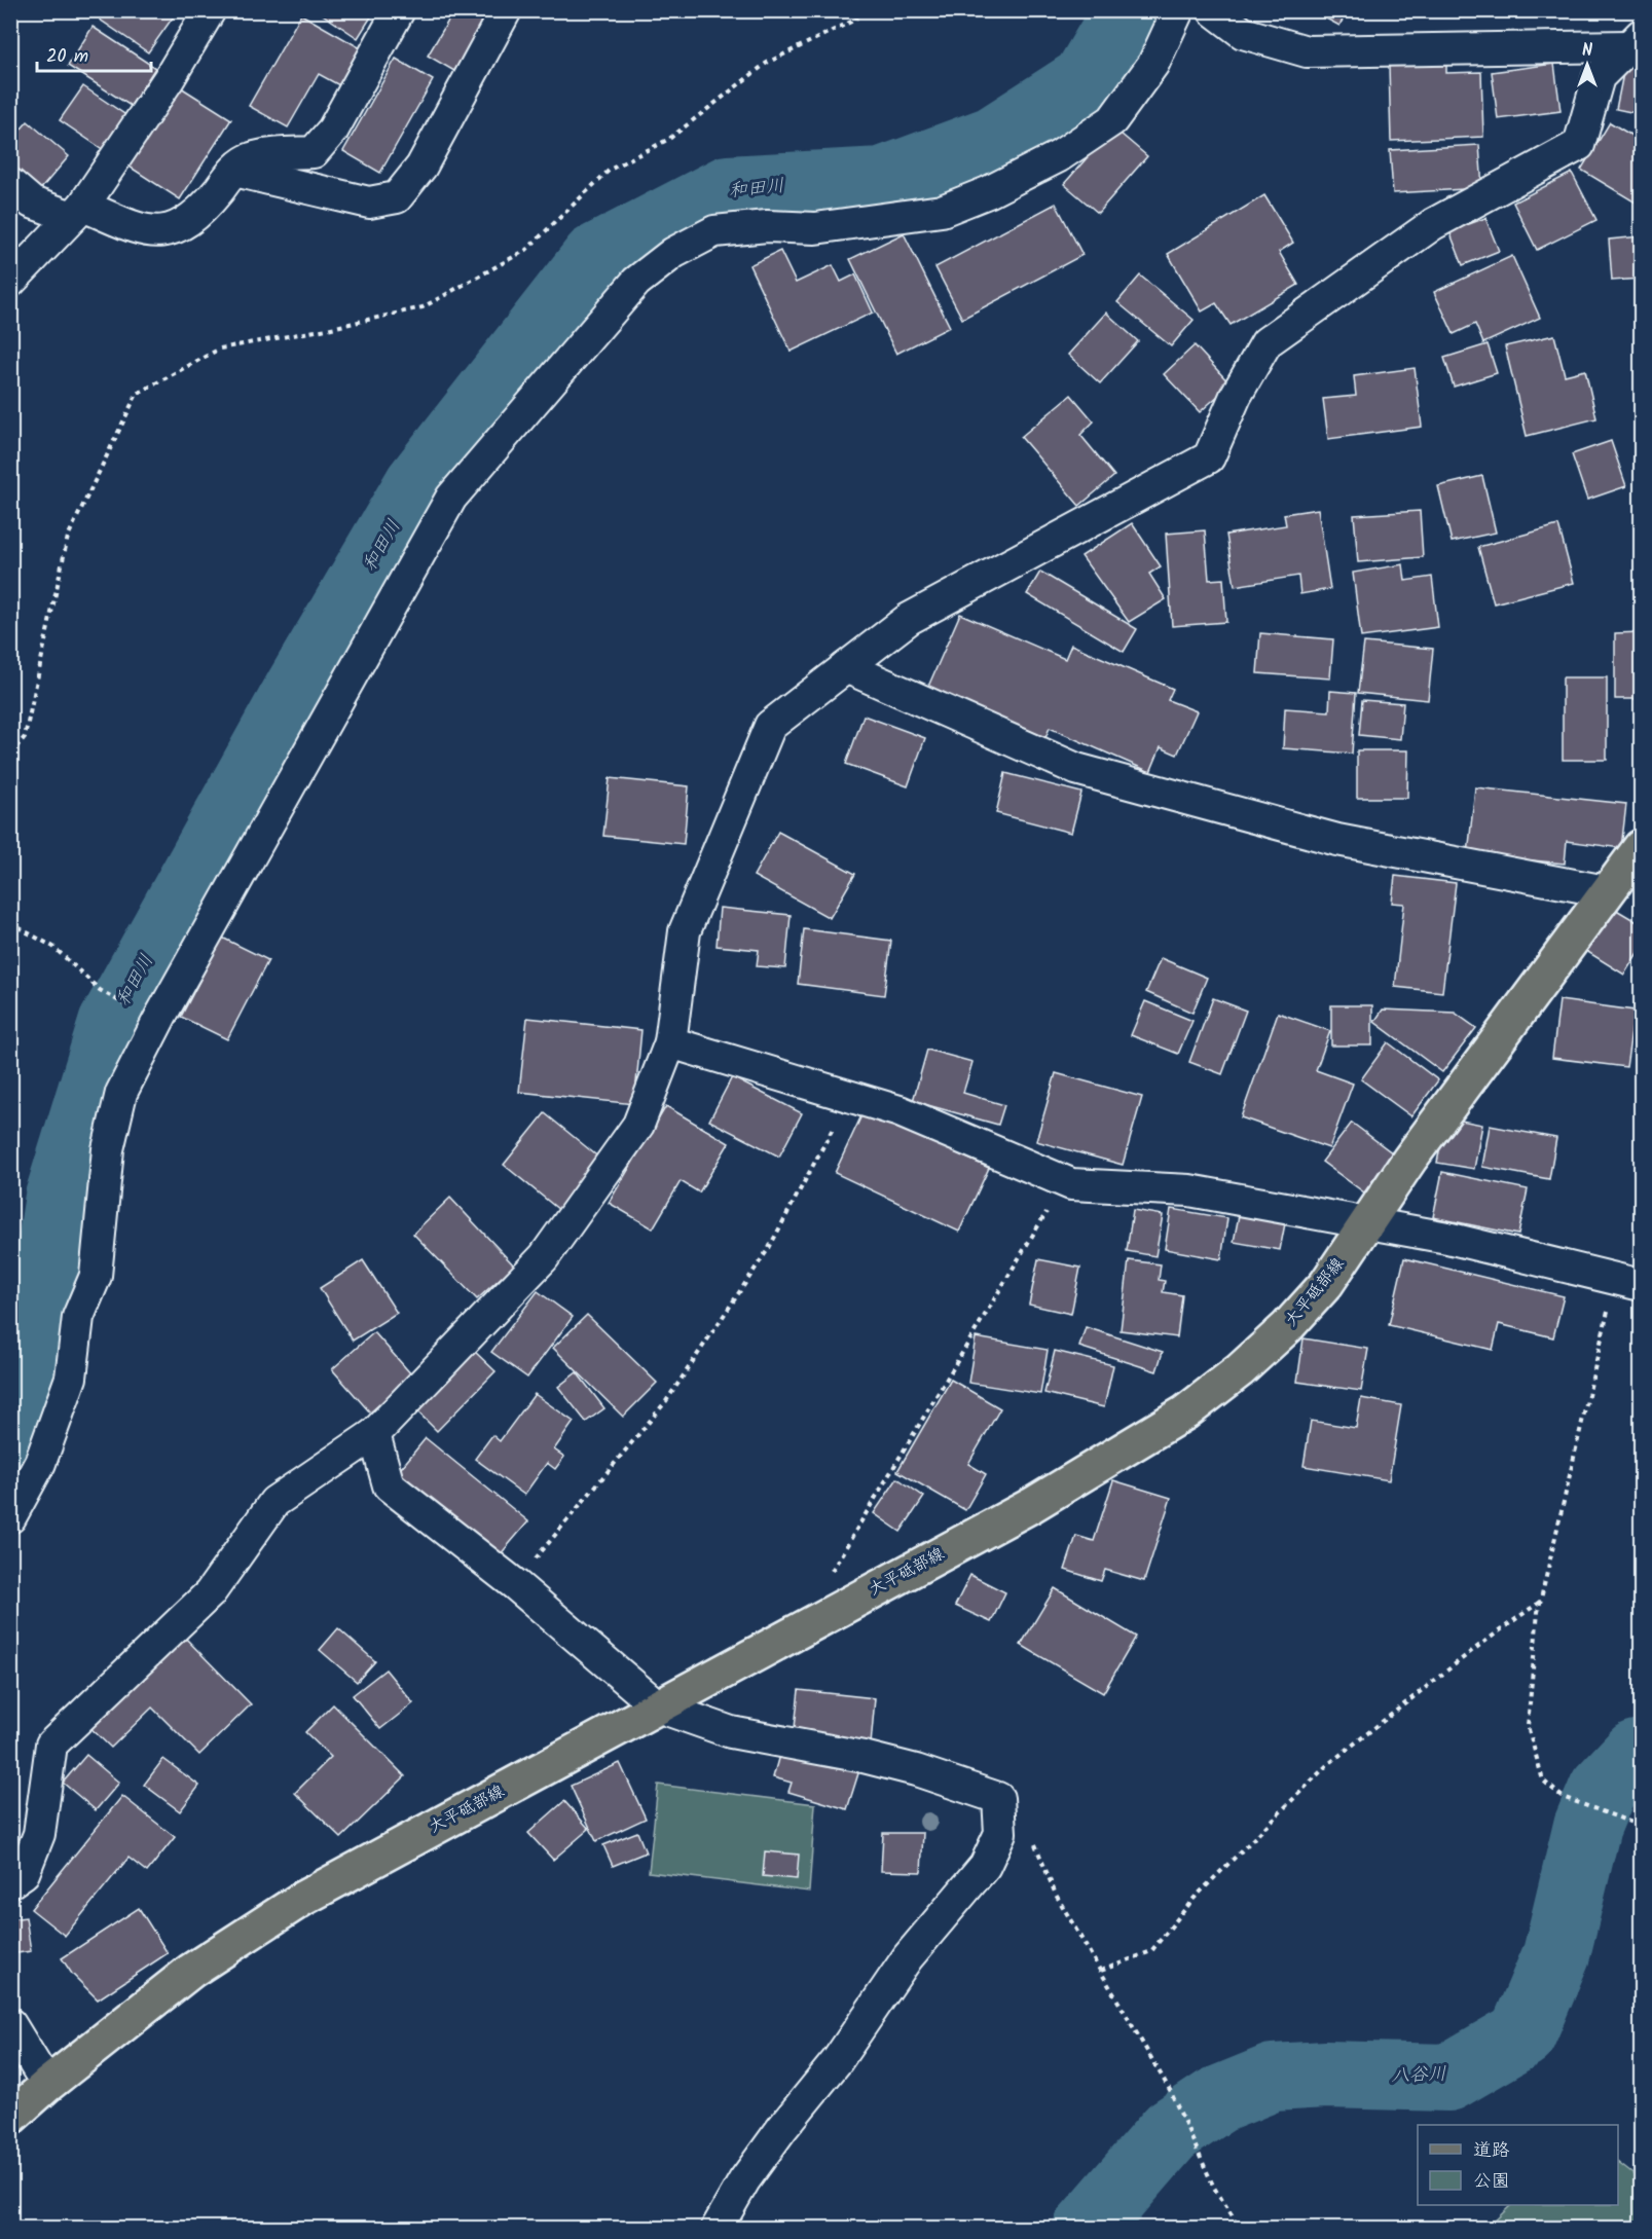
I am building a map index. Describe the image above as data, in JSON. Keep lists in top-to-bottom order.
{
  "streets": {
    "main road": ["大平砥部線"]
  },
  "water": ["和田川", "八谷川"],
  "legend": ["道路", "公園"],
  "scale_bar": "20 m",
  "north": "top"
}
